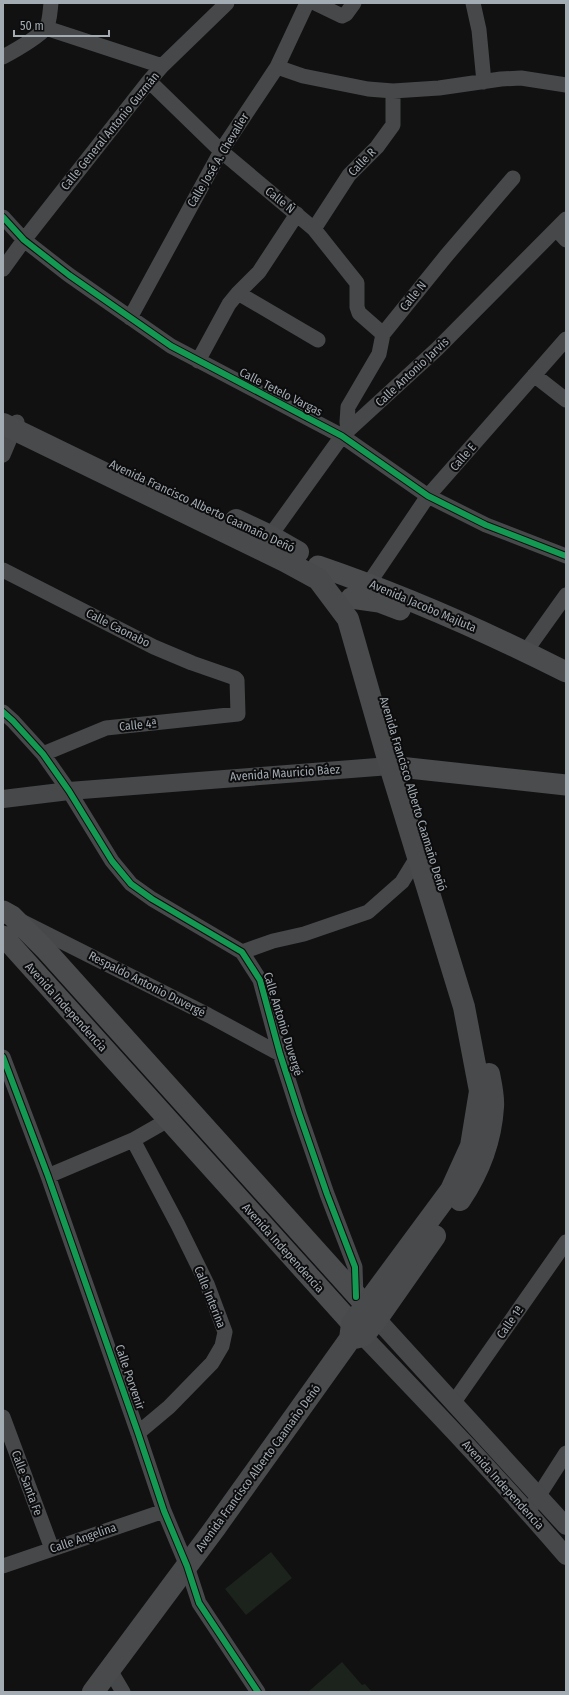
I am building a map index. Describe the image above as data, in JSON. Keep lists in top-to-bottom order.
{
  "streets": {
    "main road": [
      "Avenida Francisco Alberto Caamaño Deñó",
      "Avenida Jacobo Majluta",
      "Avenida Mauricio Báez",
      "Avenida Independencia"
    ],
    "street": [
      "Calle General Antonio Guzmán",
      "Calle José A. Chevalier",
      "Calle R",
      "Calle Ñ",
      "Calle N",
      "Calle Antonio Jarvis",
      "Calle Tetelo Vargas",
      "Calle E",
      "Calle Caonabo",
      "Calle 4ª",
      "Respaldo Antonio Duvergé",
      "Calle Antonio Duvergé",
      "Calle Interina",
      "Calle 1ª",
      "Calle Porvenir",
      "Calle Santa Fe",
      "Calle Angelina"
    ]
  },
  "crossings": [
    ["Calle General Antonio Guzmán", "Calle Ñ"],
    ["Calle General Antonio Guzmán", "Calle Tetelo Vargas"],
    ["Calle José A. Chevalier", "Calle Ñ"],
    ["Calle José A. Chevalier", "Calle Tetelo Vargas"],
    ["Calle R", "Calle Ñ"],
    ["Calle Ñ", "Calle N"],
    ["Calle N", "Calle Antonio Jarvis"],
    ["Calle N", "Calle Tetelo Vargas"],
    ["Calle Antonio Jarvis", "Calle Tetelo Vargas"],
    ["Calle Antonio Jarvis", "Avenida Francisco Alberto Caamaño Deñó"],
    ["Calle Tetelo Vargas", "Calle E"],
    ["Calle E", "Avenida Jacobo Majluta"],
    ["Avenida Francisco Alberto Caamaño Deñó", "Avenida Jacobo Majluta"],
    ["Avenida Francisco Alberto Caamaño Deñó", "Avenida Mauricio Báez"],
    ["Avenida Francisco Alberto Caamaño Deñó", "Avenida Independencia"],
    ["Avenida Francisco Alberto Caamaño Deñó", "Calle Antonio Duvergé"],
    ["Avenida Francisco Alberto Caamaño Deñó", "Calle Porvenir"],
    ["Calle Caonabo", "Calle 4ª"],
    ["Calle 4ª", "Calle Antonio Duvergé"],
    ["Avenida Mauricio Báez", "Calle Antonio Duvergé"],
    ["Respaldo Antonio Duvergé", "Avenida Independencia"],
    ["Respaldo Antonio Duvergé", "Calle Antonio Duvergé"],
    ["Avenida Independencia", "Calle Antonio Duvergé"],
    ["Avenida Independencia", "Calle 1ª"],
    ["Calle Interina", "Calle Porvenir"],
    ["Calle Porvenir", "Calle Angelina"],
    ["Calle Santa Fe", "Calle Angelina"]
  ],
  "scale_bar": "50 m"
}
